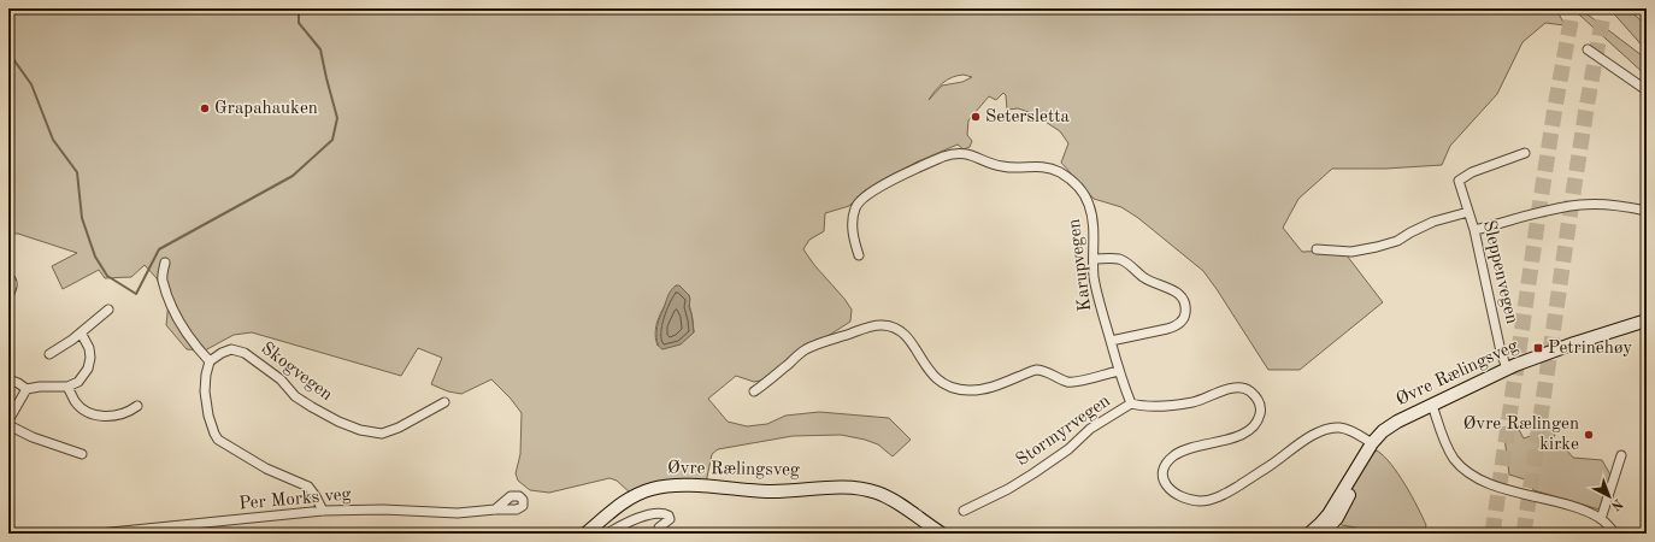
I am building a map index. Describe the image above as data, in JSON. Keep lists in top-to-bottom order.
{
  "streets": {
    "main road": ["Øvre Rælingsveg"],
    "street": [
      "Karupvegen",
      "Sleppenvegen",
      "Skogvegen",
      "Stormyrvegen",
      "Per Morks veg"
    ]
  },
  "crossings": [
    ["Karupvegen", "Stormyrvegen"],
    ["Sleppenvegen", "Øvre Rælingsveg"],
    ["Øvre Rælingsveg", "Stormyrvegen"]
  ],
  "places": {
    "other": ["Grapahauken", "Setersletta", "Øvre Rælingen kirke"],
    "transit": ["Petrinehøy"]
  },
  "north": "bottom right"
}
